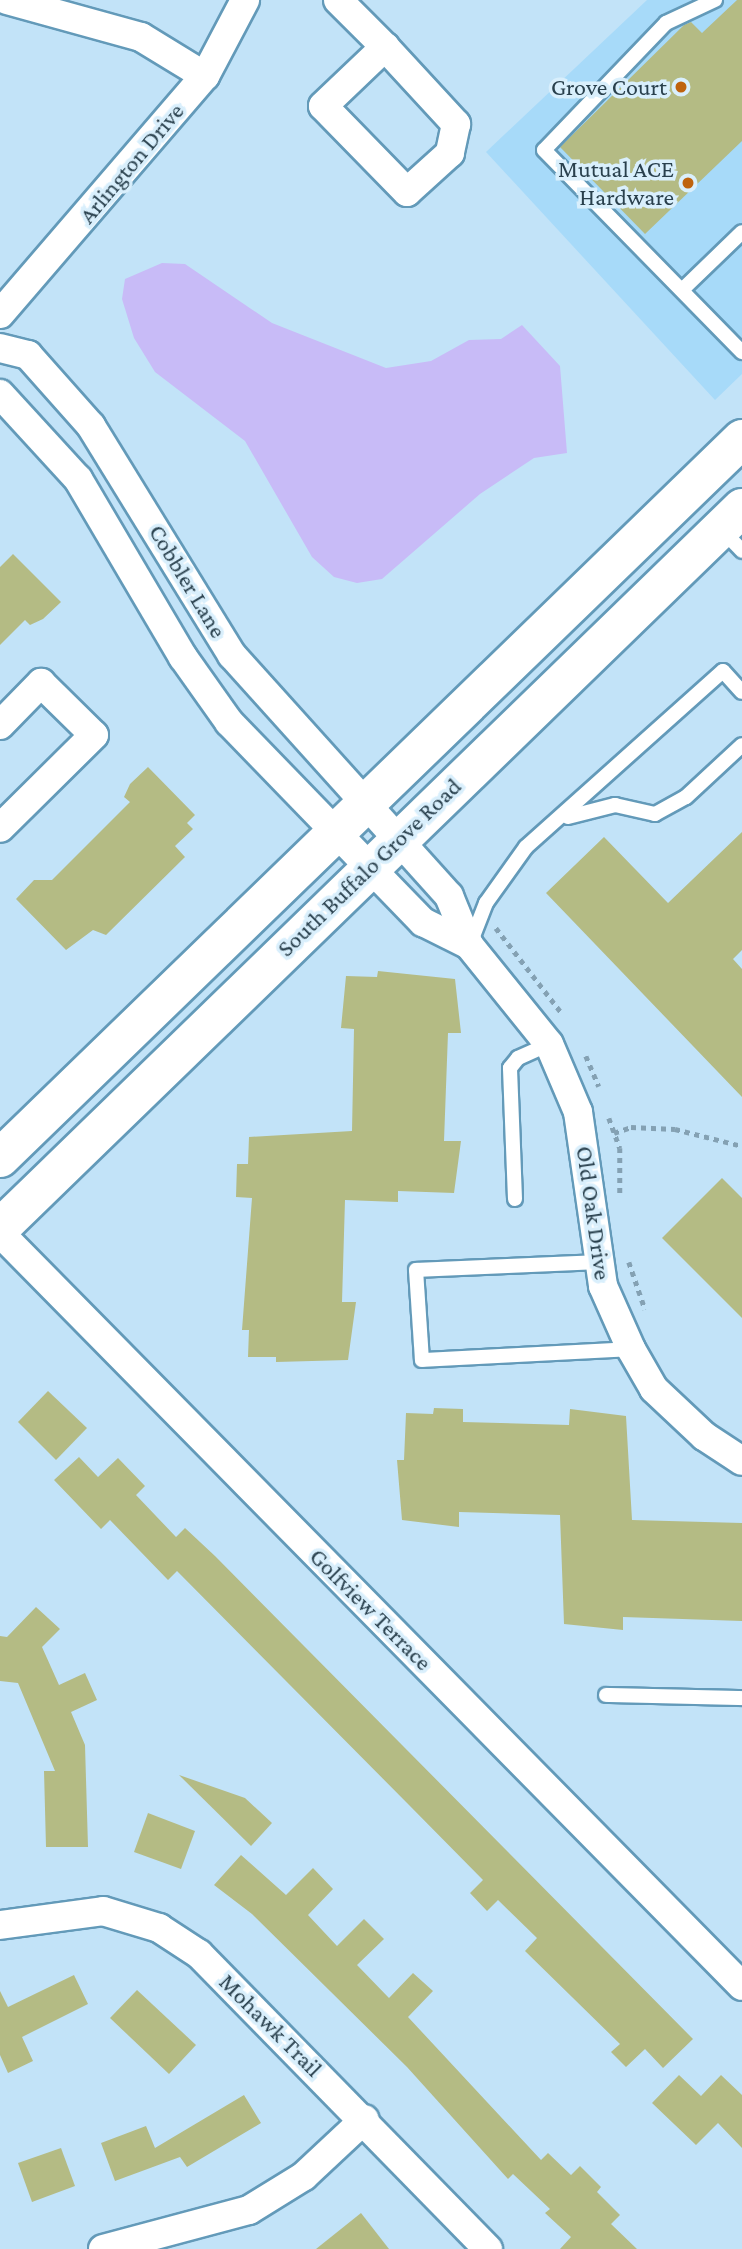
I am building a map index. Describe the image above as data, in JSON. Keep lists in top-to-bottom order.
{
  "streets": {
    "main road": ["South Buffalo Grove Road"],
    "street": [
      "Arlington Drive",
      "Cobbler Lane",
      "Old Oak Drive",
      "Golfview Terrace",
      "Mohawk Trail"
    ]
  },
  "crossings": [
    ["Cobbler Lane", "South Buffalo Grove Road"],
    ["Cobbler Lane", "Old Oak Drive"],
    ["South Buffalo Grove Road", "Old Oak Drive"],
    ["South Buffalo Grove Road", "Golfview Terrace"]
  ],
  "places": ["Grove Court", "Mutual ACE Hardware"]
}
